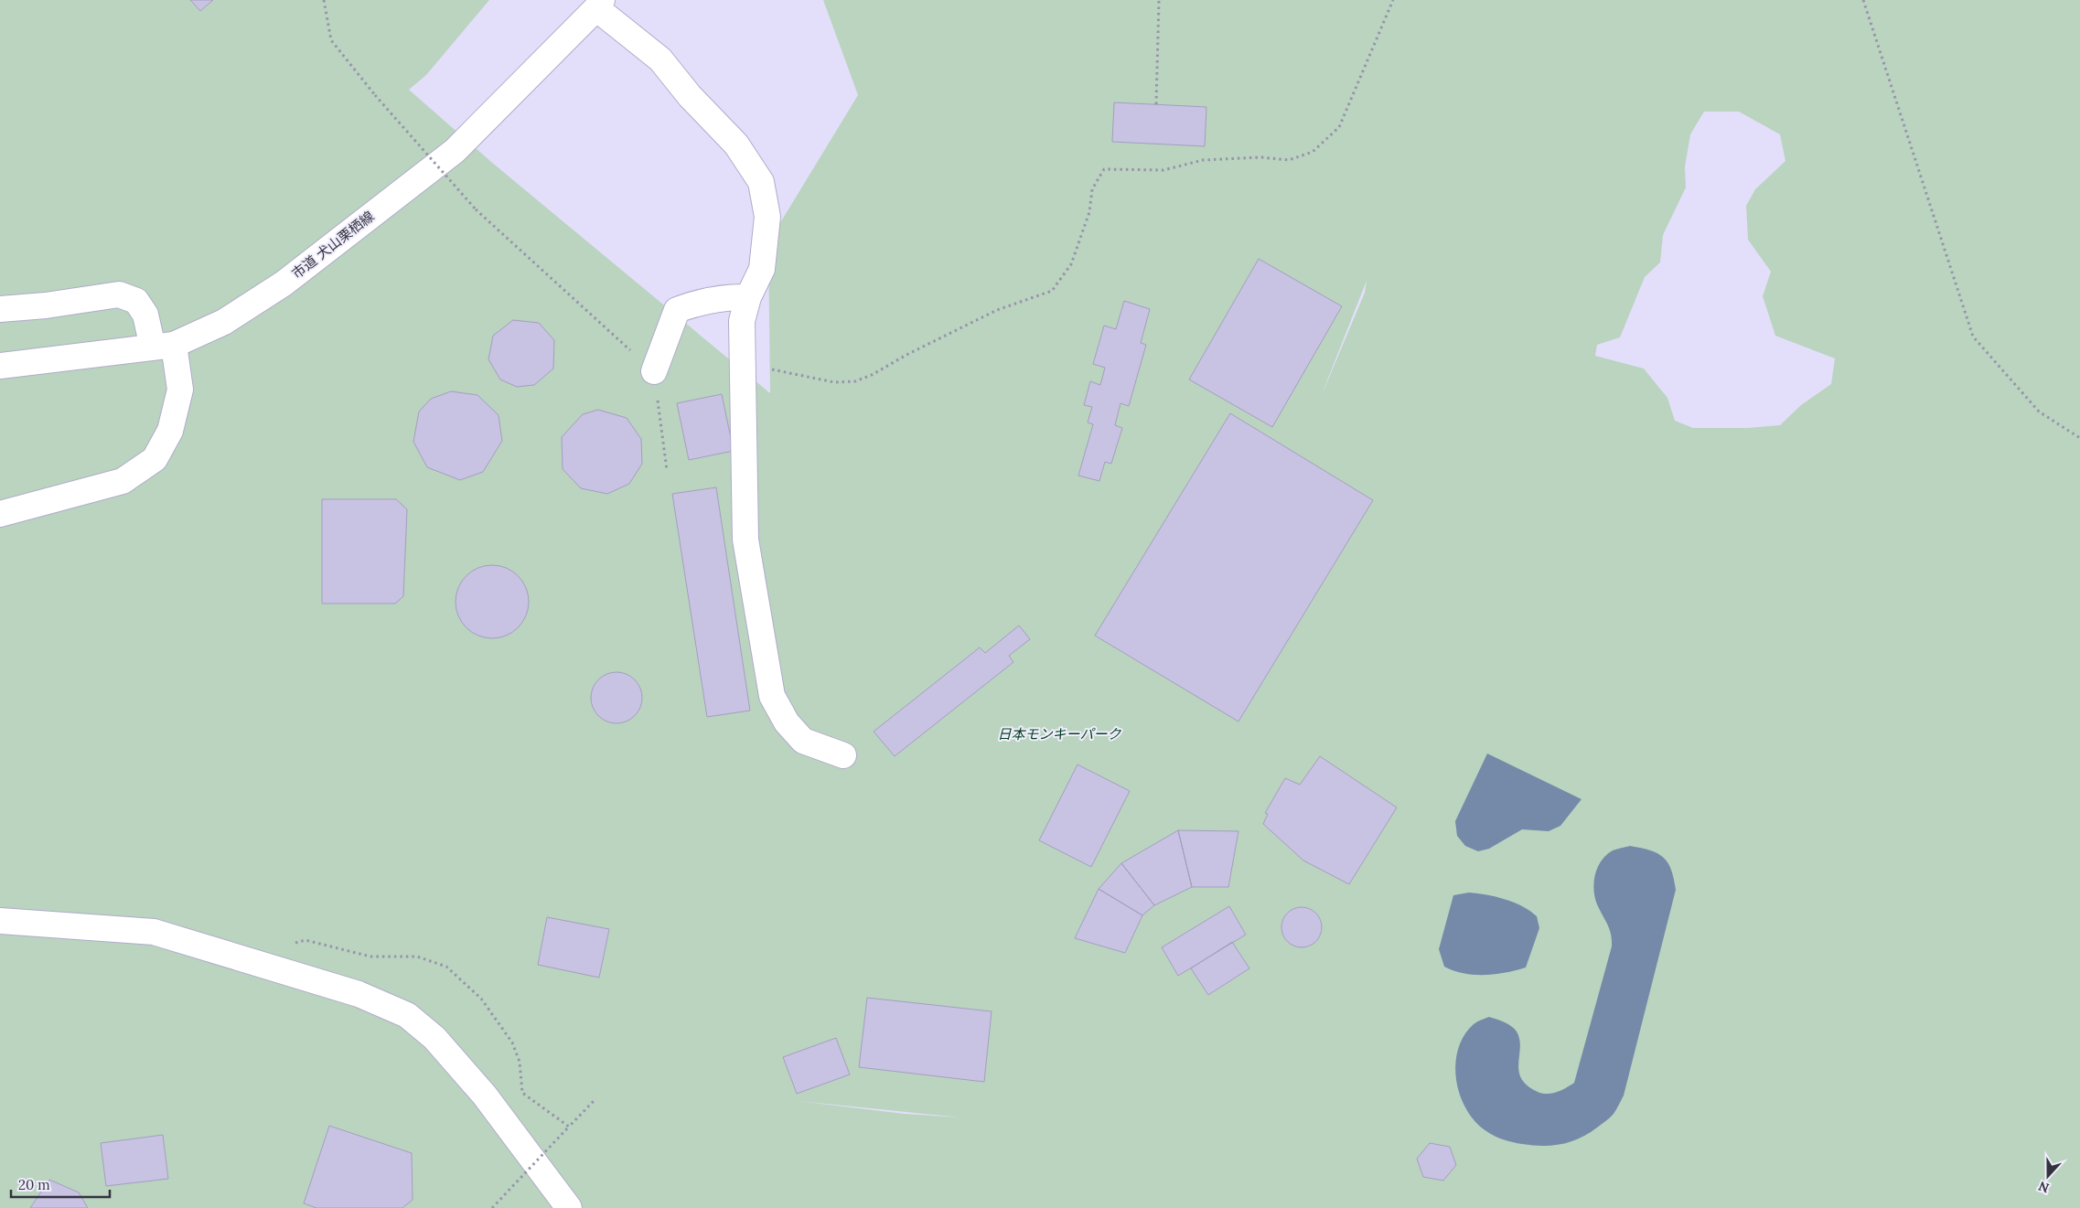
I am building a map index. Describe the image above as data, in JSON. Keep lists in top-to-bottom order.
{
  "streets": {
    "street": ["市道 犬山栗栖線"]
  },
  "parks": ["日本モンキーパーク"],
  "scale_bar": "20 m",
  "north": "bottom"
}
